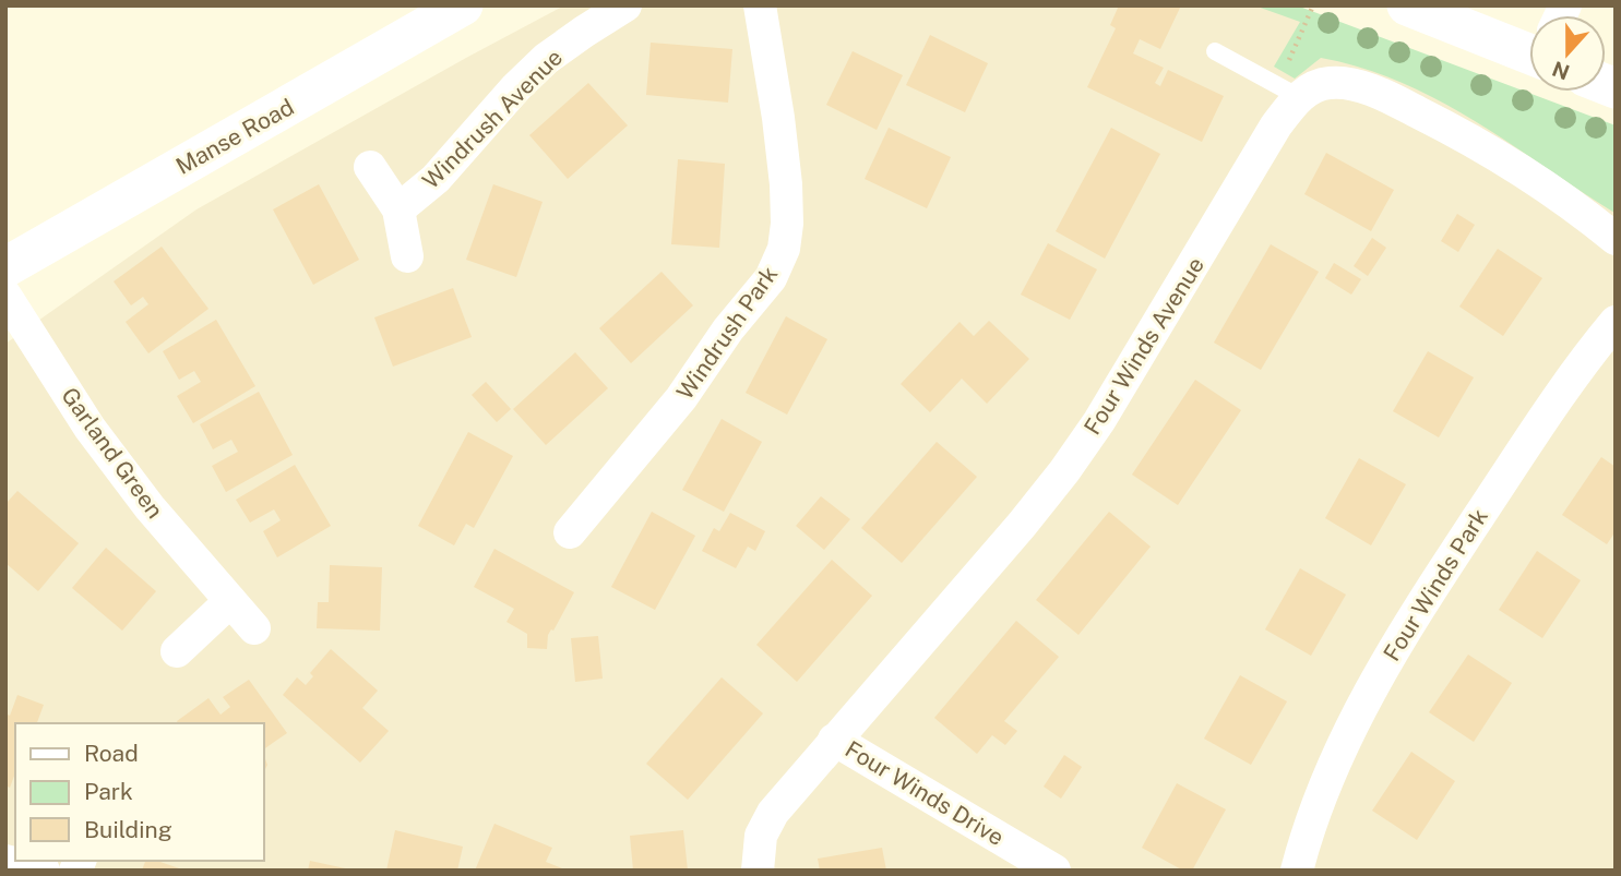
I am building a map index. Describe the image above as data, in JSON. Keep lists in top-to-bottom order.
{
  "streets": {
    "street": [
      "Windrush Avenue",
      "Manse Road",
      "Windrush Park",
      "Four Winds Avenue",
      "Garland Green",
      "Four Winds Park",
      "Four Winds Drive"
    ]
  },
  "crossings": [
    ["Four Winds Avenue", "Four Winds Drive"]
  ],
  "legend": ["Road", "Park", "Building"],
  "north": "bottom"
}
